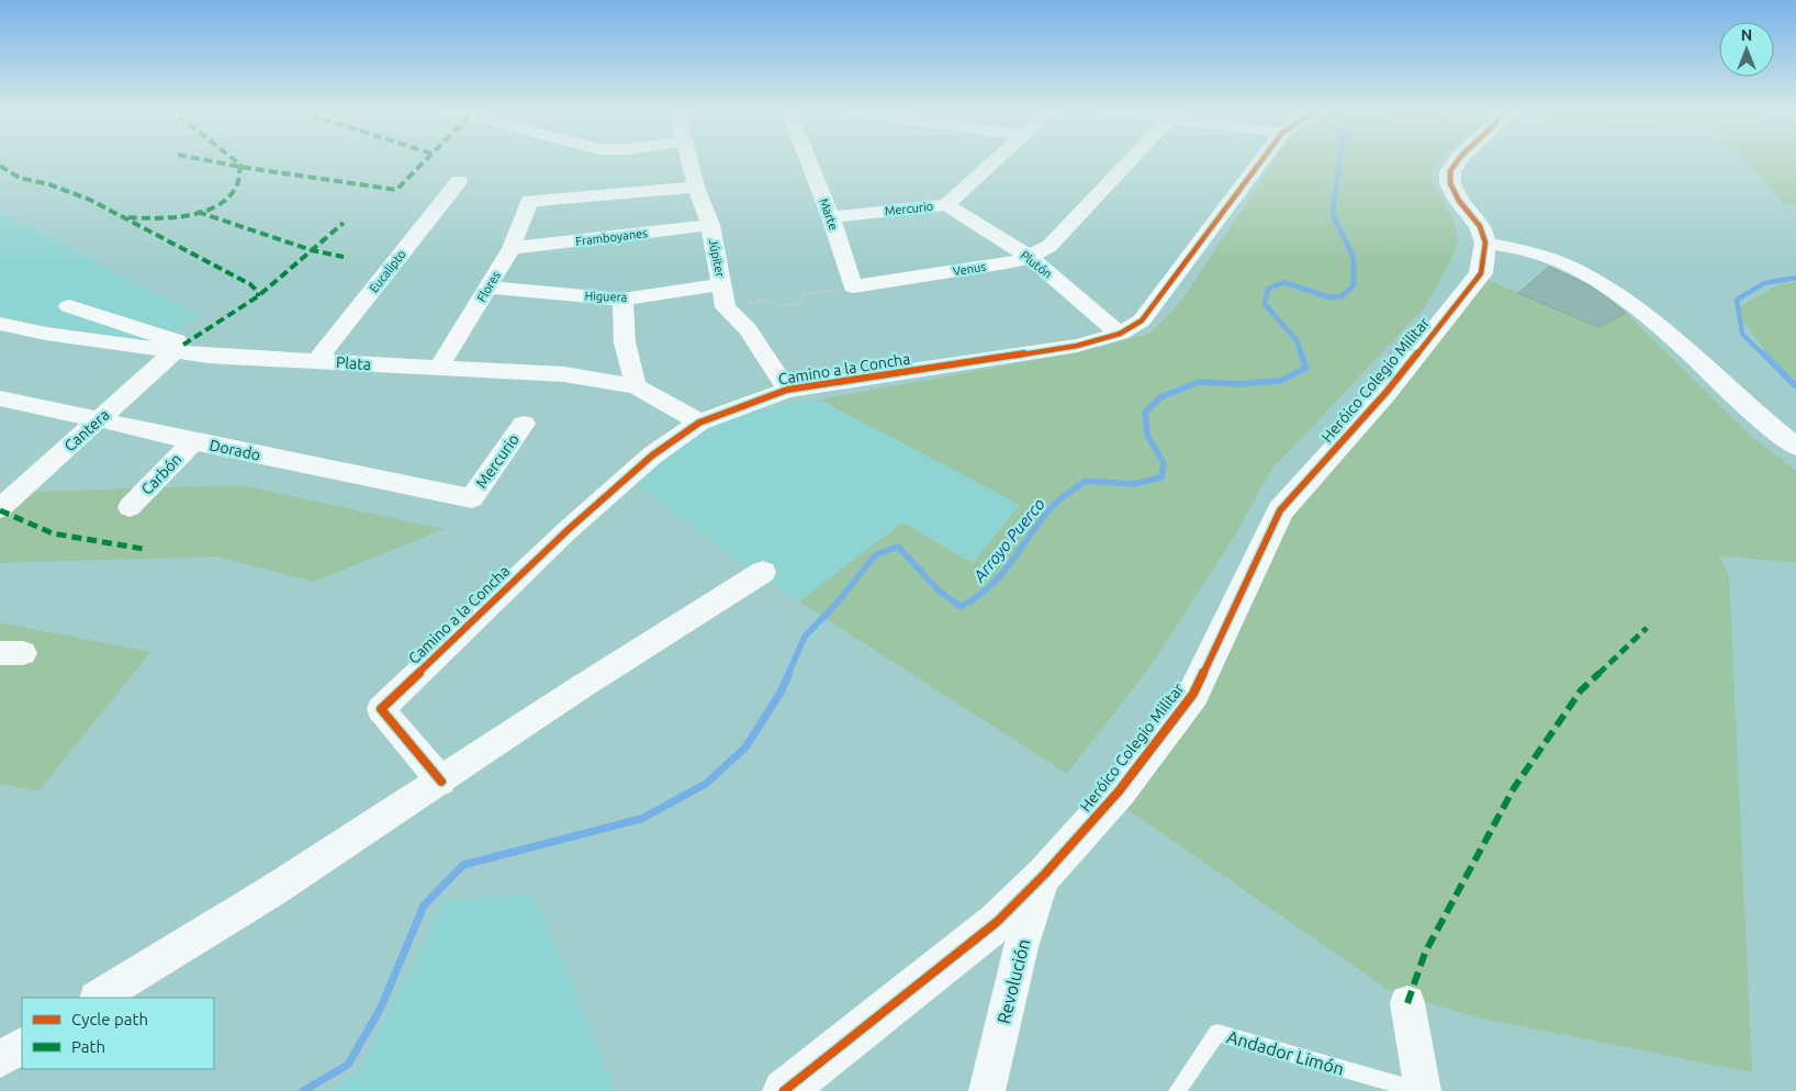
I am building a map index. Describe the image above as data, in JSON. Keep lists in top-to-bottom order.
{
  "streets": {
    "street": [
      "Mercurio",
      "Marte",
      "Framboyanes",
      "Júpiter",
      "Plutón",
      "Venus",
      "Eucalipto",
      "Flores",
      "Higuera",
      "Plata",
      "Camino a la Concha",
      "Heróico Colegio Militar",
      "Cantera",
      "Dorado",
      "Carbón",
      "Revolución"
    ],
    "lane": ["Andador Limón"]
  },
  "crossings": [
    ["Mercurio", "Marte"],
    ["Mercurio", "Plutón"],
    ["Mercurio", "Dorado"],
    ["Marte", "Venus"],
    ["Framboyanes", "Júpiter"],
    ["Framboyanes", "Flores"],
    ["Júpiter", "Flores"],
    ["Júpiter", "Higuera"],
    ["Plutón", "Venus"],
    ["Plutón", "Camino a la Concha"],
    ["Eucalipto", "Plata"],
    ["Flores", "Higuera"],
    ["Flores", "Plata"],
    ["Plata", "Camino a la Concha"],
    ["Plata", "Cantera"],
    ["Heróico Colegio Militar", "Revolución"],
    ["Cantera", "Dorado"],
    ["Dorado", "Carbón"]
  ],
  "water": ["Arroyo Puerco"],
  "legend": ["Cycle path", "Path"],
  "north": "top"
}
